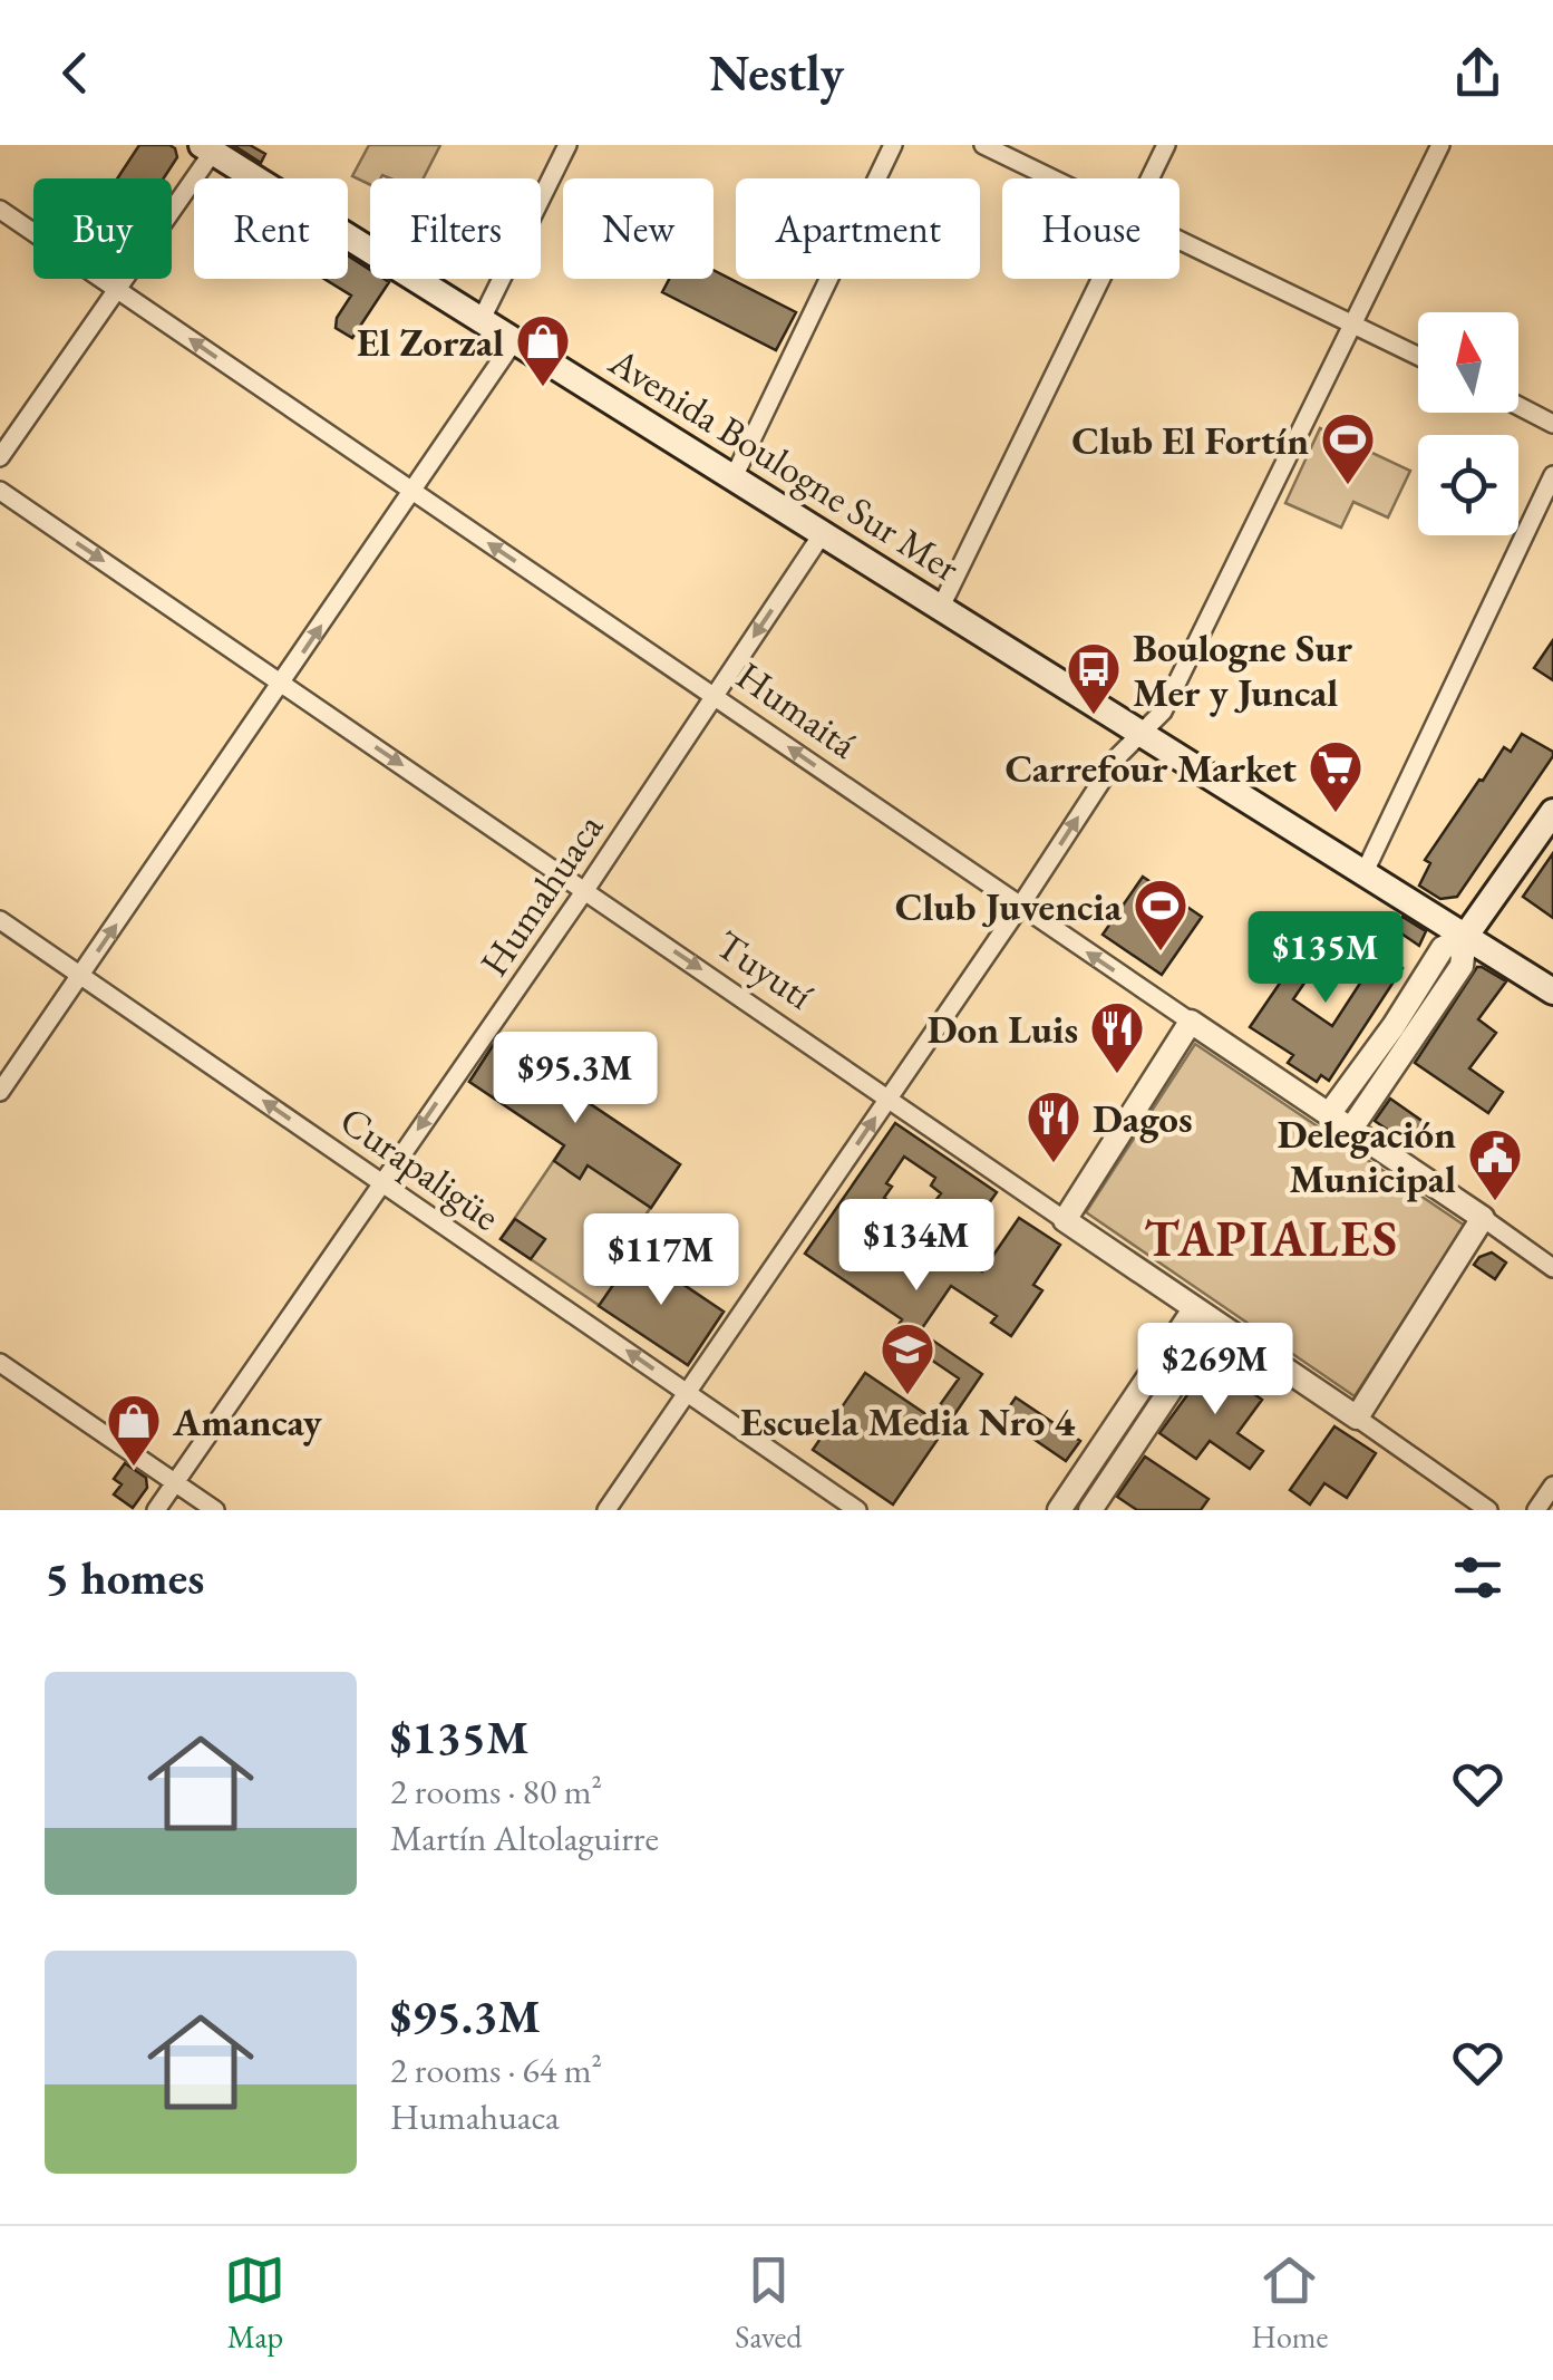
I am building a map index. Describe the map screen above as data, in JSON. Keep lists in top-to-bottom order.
{
  "streets": {
    "main road": ["Avenida Boulogne Sur Mer"],
    "street": [
      "Humaitá",
      "Humahuaca",
      "Tuyutí",
      "Curapaligüe"
    ]
  },
  "crossings": [
    ["Avenida Boulogne Sur Mer", "Humahuaca"],
    ["Humaitá", "Humahuaca"],
    ["Humahuaca", "Tuyutí"],
    ["Humahuaca", "Curapaligüe"]
  ],
  "one_way": [
    "Humaitá",
    "Humahuaca",
    "Tuyutí",
    "Curapaligüe"
  ],
  "districts": ["TAPIALES"],
  "places": {
    "shop": ["El Zorzal", "Amancay"],
    "sports": ["Club El Fortín", "Club Juvencia"],
    "bus stop": ["Boulogne Sur Mer y Juncal"],
    "supermarket": ["Carrefour Market"],
    "restaurant": ["Don Luis", "Dagos"],
    "public building": ["Delegación Municipal"],
    "school or university": ["Escuela Media Nro 4"]
  },
  "north": "top",
  "page": {
    "header": "Nestly",
    "chip": [
      "Buy",
      "Rent",
      "Filters",
      "New",
      "Apartment",
      "House"
    ],
    "price": [
      "$135M",
      "$95.3M",
      "$134M",
      "$117M",
      "$269M"
    ],
    "heading": "5 homes",
    "list": [
      {
        "name": "$135M",
        "note": "2 rooms · 80 m² · Martín Altolaguirre"
      },
      {
        "name": "$95.3M",
        "note": "2 rooms · 64 m² · Humahuaca"
      }
    ],
    "tabs": ["Map", "Saved", "Home"]
  }
}
